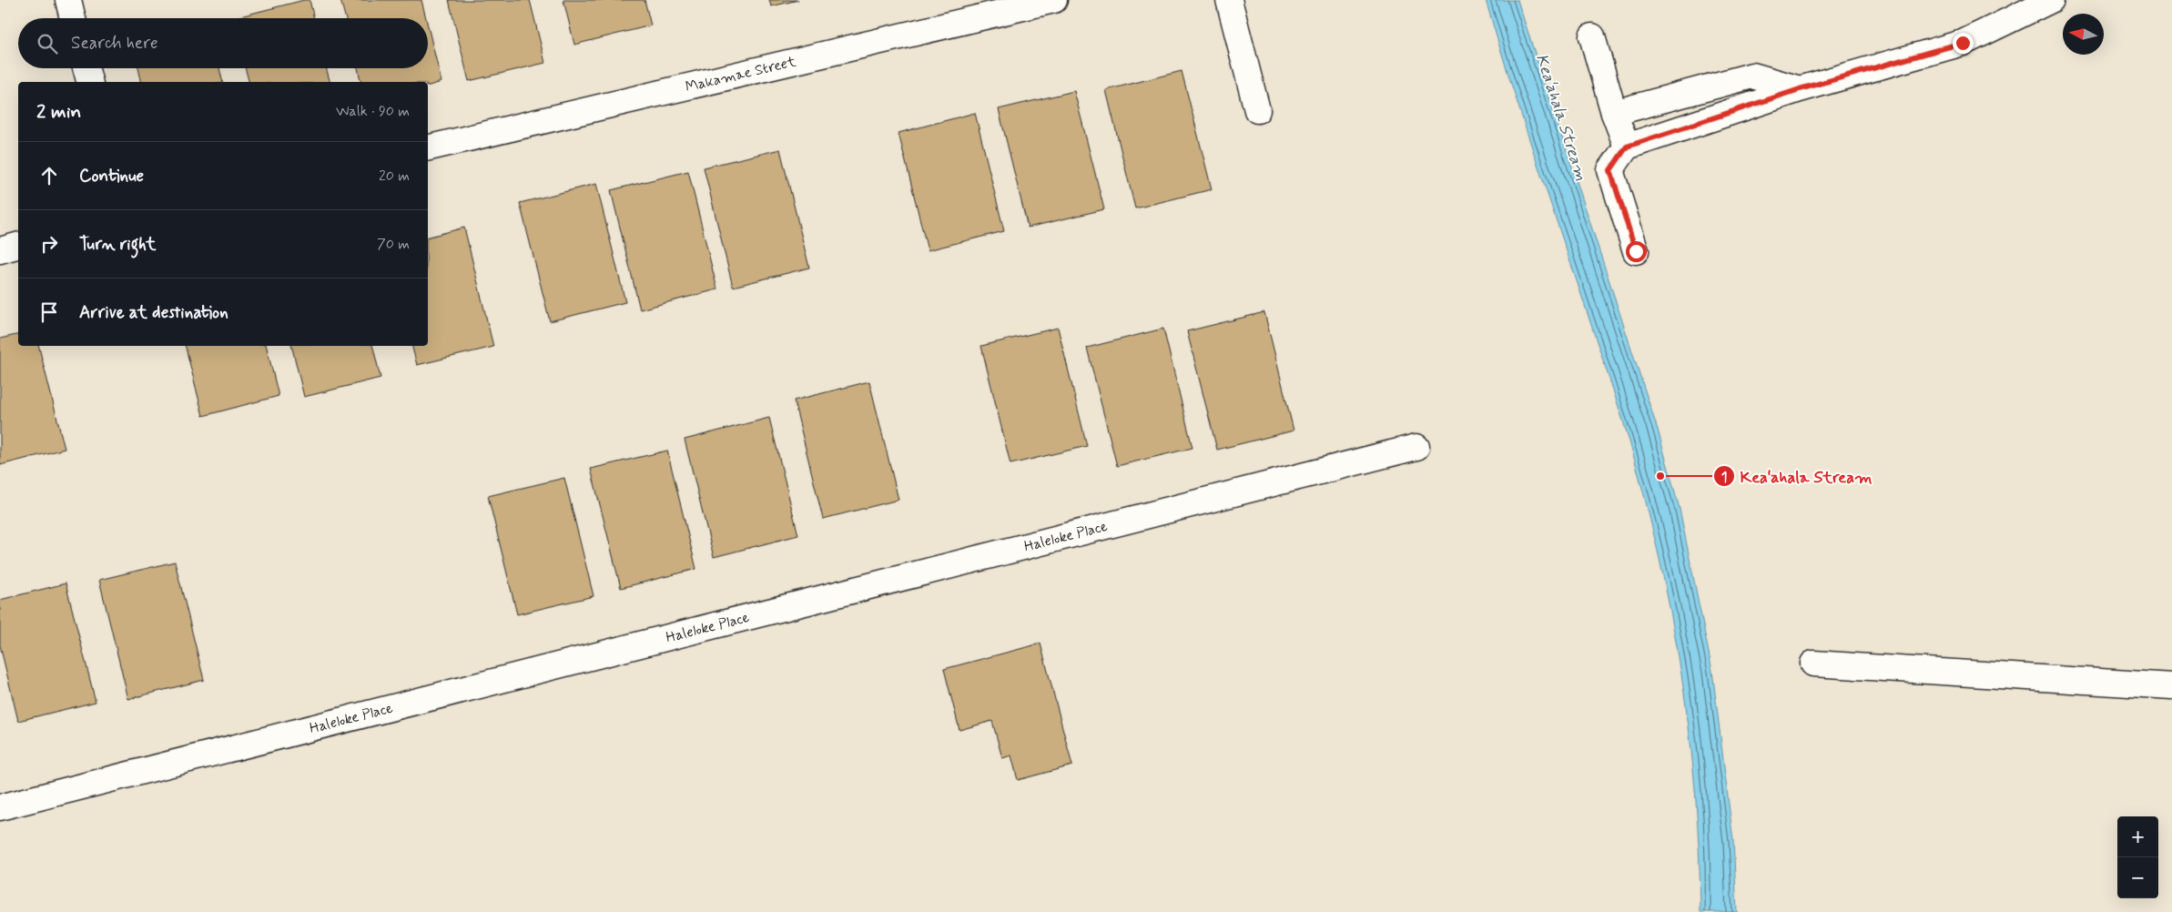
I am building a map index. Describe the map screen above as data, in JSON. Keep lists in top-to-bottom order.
{
  "streets": {
    "street": ["Makamae Street", "Haleloke Place"]
  },
  "water": ["Keaʻahala Stream"],
  "places": ["Keaʻahala Stream"],
  "north": "left",
  "page": {
    "search": "Search here",
    "heading": ["2 min", "Walk · 90 m"],
    "list": [
      ["Continue", "20 m"],
      ["Turn right", "70 m"],
      "Arrive at destination"
    ],
    "map_buttons": ["+", "−"]
  }
}
